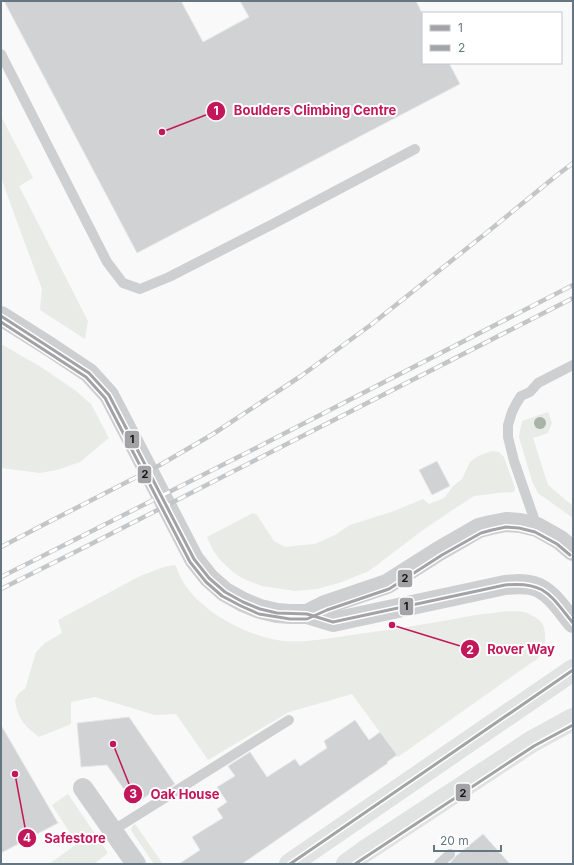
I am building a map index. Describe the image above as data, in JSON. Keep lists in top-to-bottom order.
{
  "places": [
    "Boulders Climbing Centre",
    "Rover Way",
    "Oak House",
    "Safestore"
  ],
  "lines": ["transit line 1", "transit line 2"],
  "legend": ["1", "2"],
  "scale_bar": "20 m"
}
